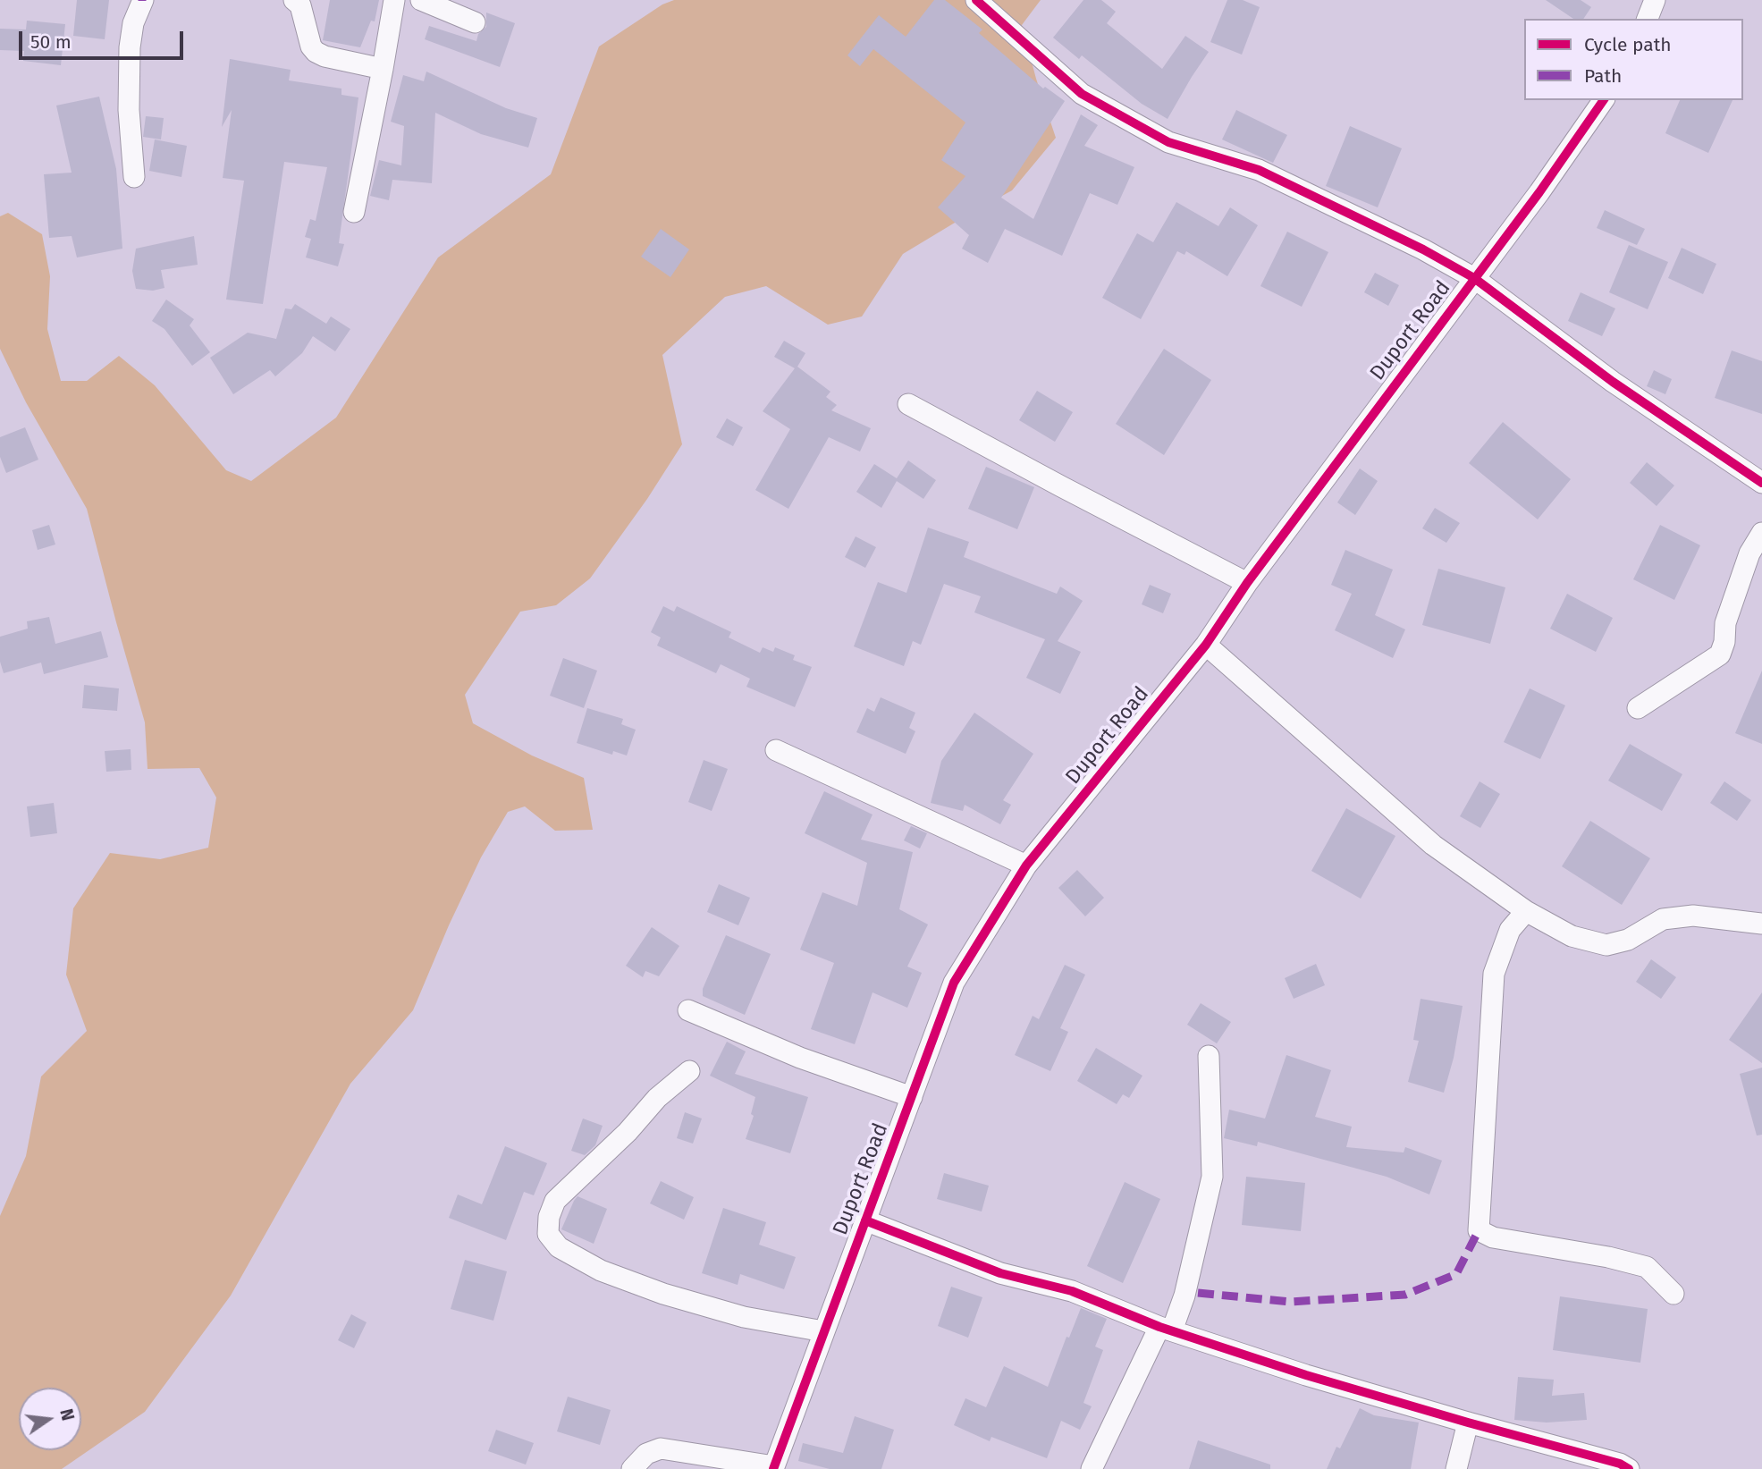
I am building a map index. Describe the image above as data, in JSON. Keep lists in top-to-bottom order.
{
  "streets": {
    "street": ["Duport Road"]
  },
  "legend": ["Cycle path", "Path"],
  "scale_bar": "50 m",
  "north": "right"
}
